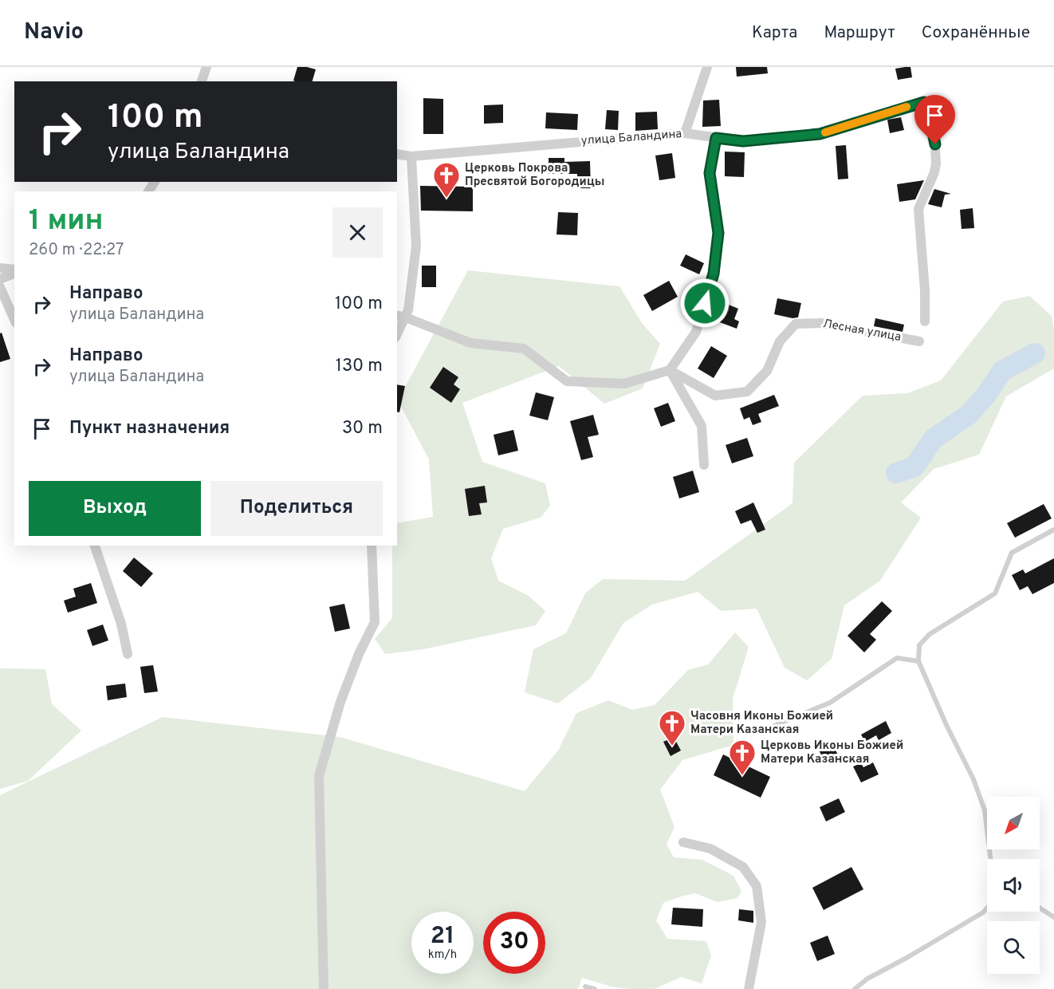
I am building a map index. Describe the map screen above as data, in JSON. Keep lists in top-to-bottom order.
{
  "streets": {
    "street": ["улица Баландина", "Лесная улица"]
  },
  "places": {
    "church": ["Церковь Покрова Пресвятой Богородицы", "Часовня Иконы Божией Матери Казанская", "Церковь Иконы Божией Матери Казанская"]
  },
  "north": "bottom left",
  "page": {
    "header": "Navio",
    "nav": ["Карта", "Маршрут", "Сохранённые"],
    "turn": ["100 m", "улица Баландина"],
    "heading": ["1 мин", "260 m · 22:27"],
    "list": [
      {
        "name": "Направо",
        "note": "улица Баландина",
        "value": "100 m"
      },
      {
        "name": "Направо",
        "note": "улица Баландина",
        "value": "130 m"
      },
      {
        "name": "Пункт назначения",
        "value": "30 m"
      }
    ],
    "buttons": ["Выход", "Поделиться"],
    "speed": "21 km/h",
    "limit": "30"
  }
}
